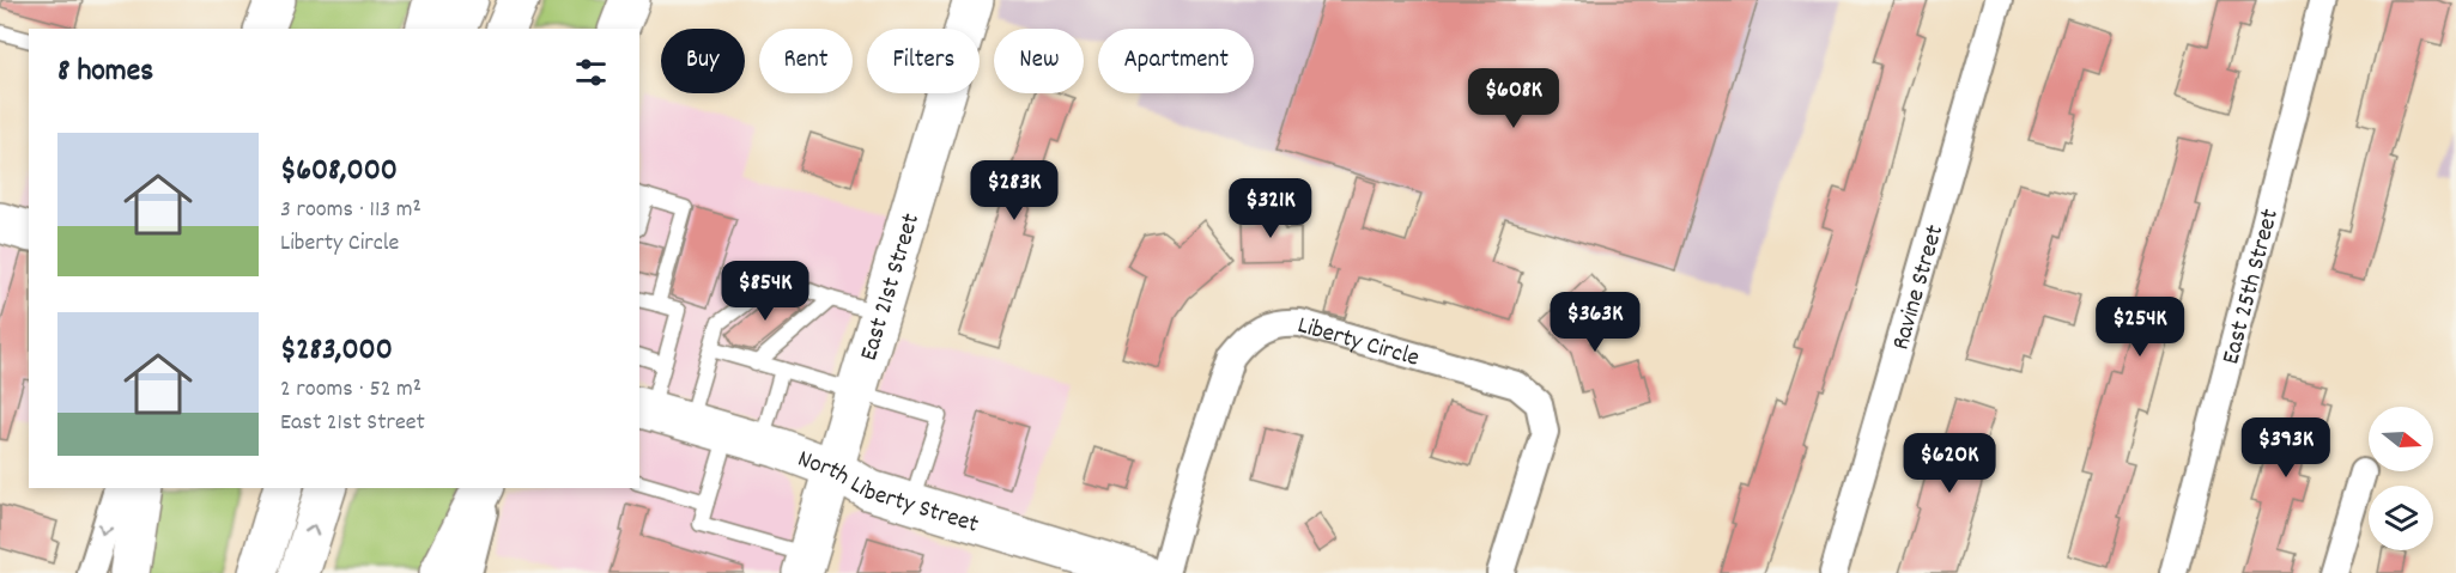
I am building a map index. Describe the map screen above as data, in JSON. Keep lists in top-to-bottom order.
{
  "streets": {
    "main road": ["East 21st Street", "North Liberty Street"],
    "street": ["Ravine Street", "East 25th Street", "Liberty Circle"]
  },
  "crossings": [
    ["East 21st Street", "North Liberty Street"]
  ],
  "north": "right",
  "page": {
    "chip": [
      "Buy",
      "Rent",
      "Filters",
      "New",
      "Apartment"
    ],
    "heading": "8 homes",
    "price": [
      "$608K",
      "$283K",
      "$321K",
      "$854K",
      "$363K",
      "$254K",
      "$393K",
      "$620K"
    ],
    "list": [
      {
        "name": "$608,000",
        "note": "3 rooms · 113 m² · Liberty Circle"
      },
      {
        "name": "$283,000",
        "note": "2 rooms · 52 m² · East 21st Street"
      }
    ]
  }
}
